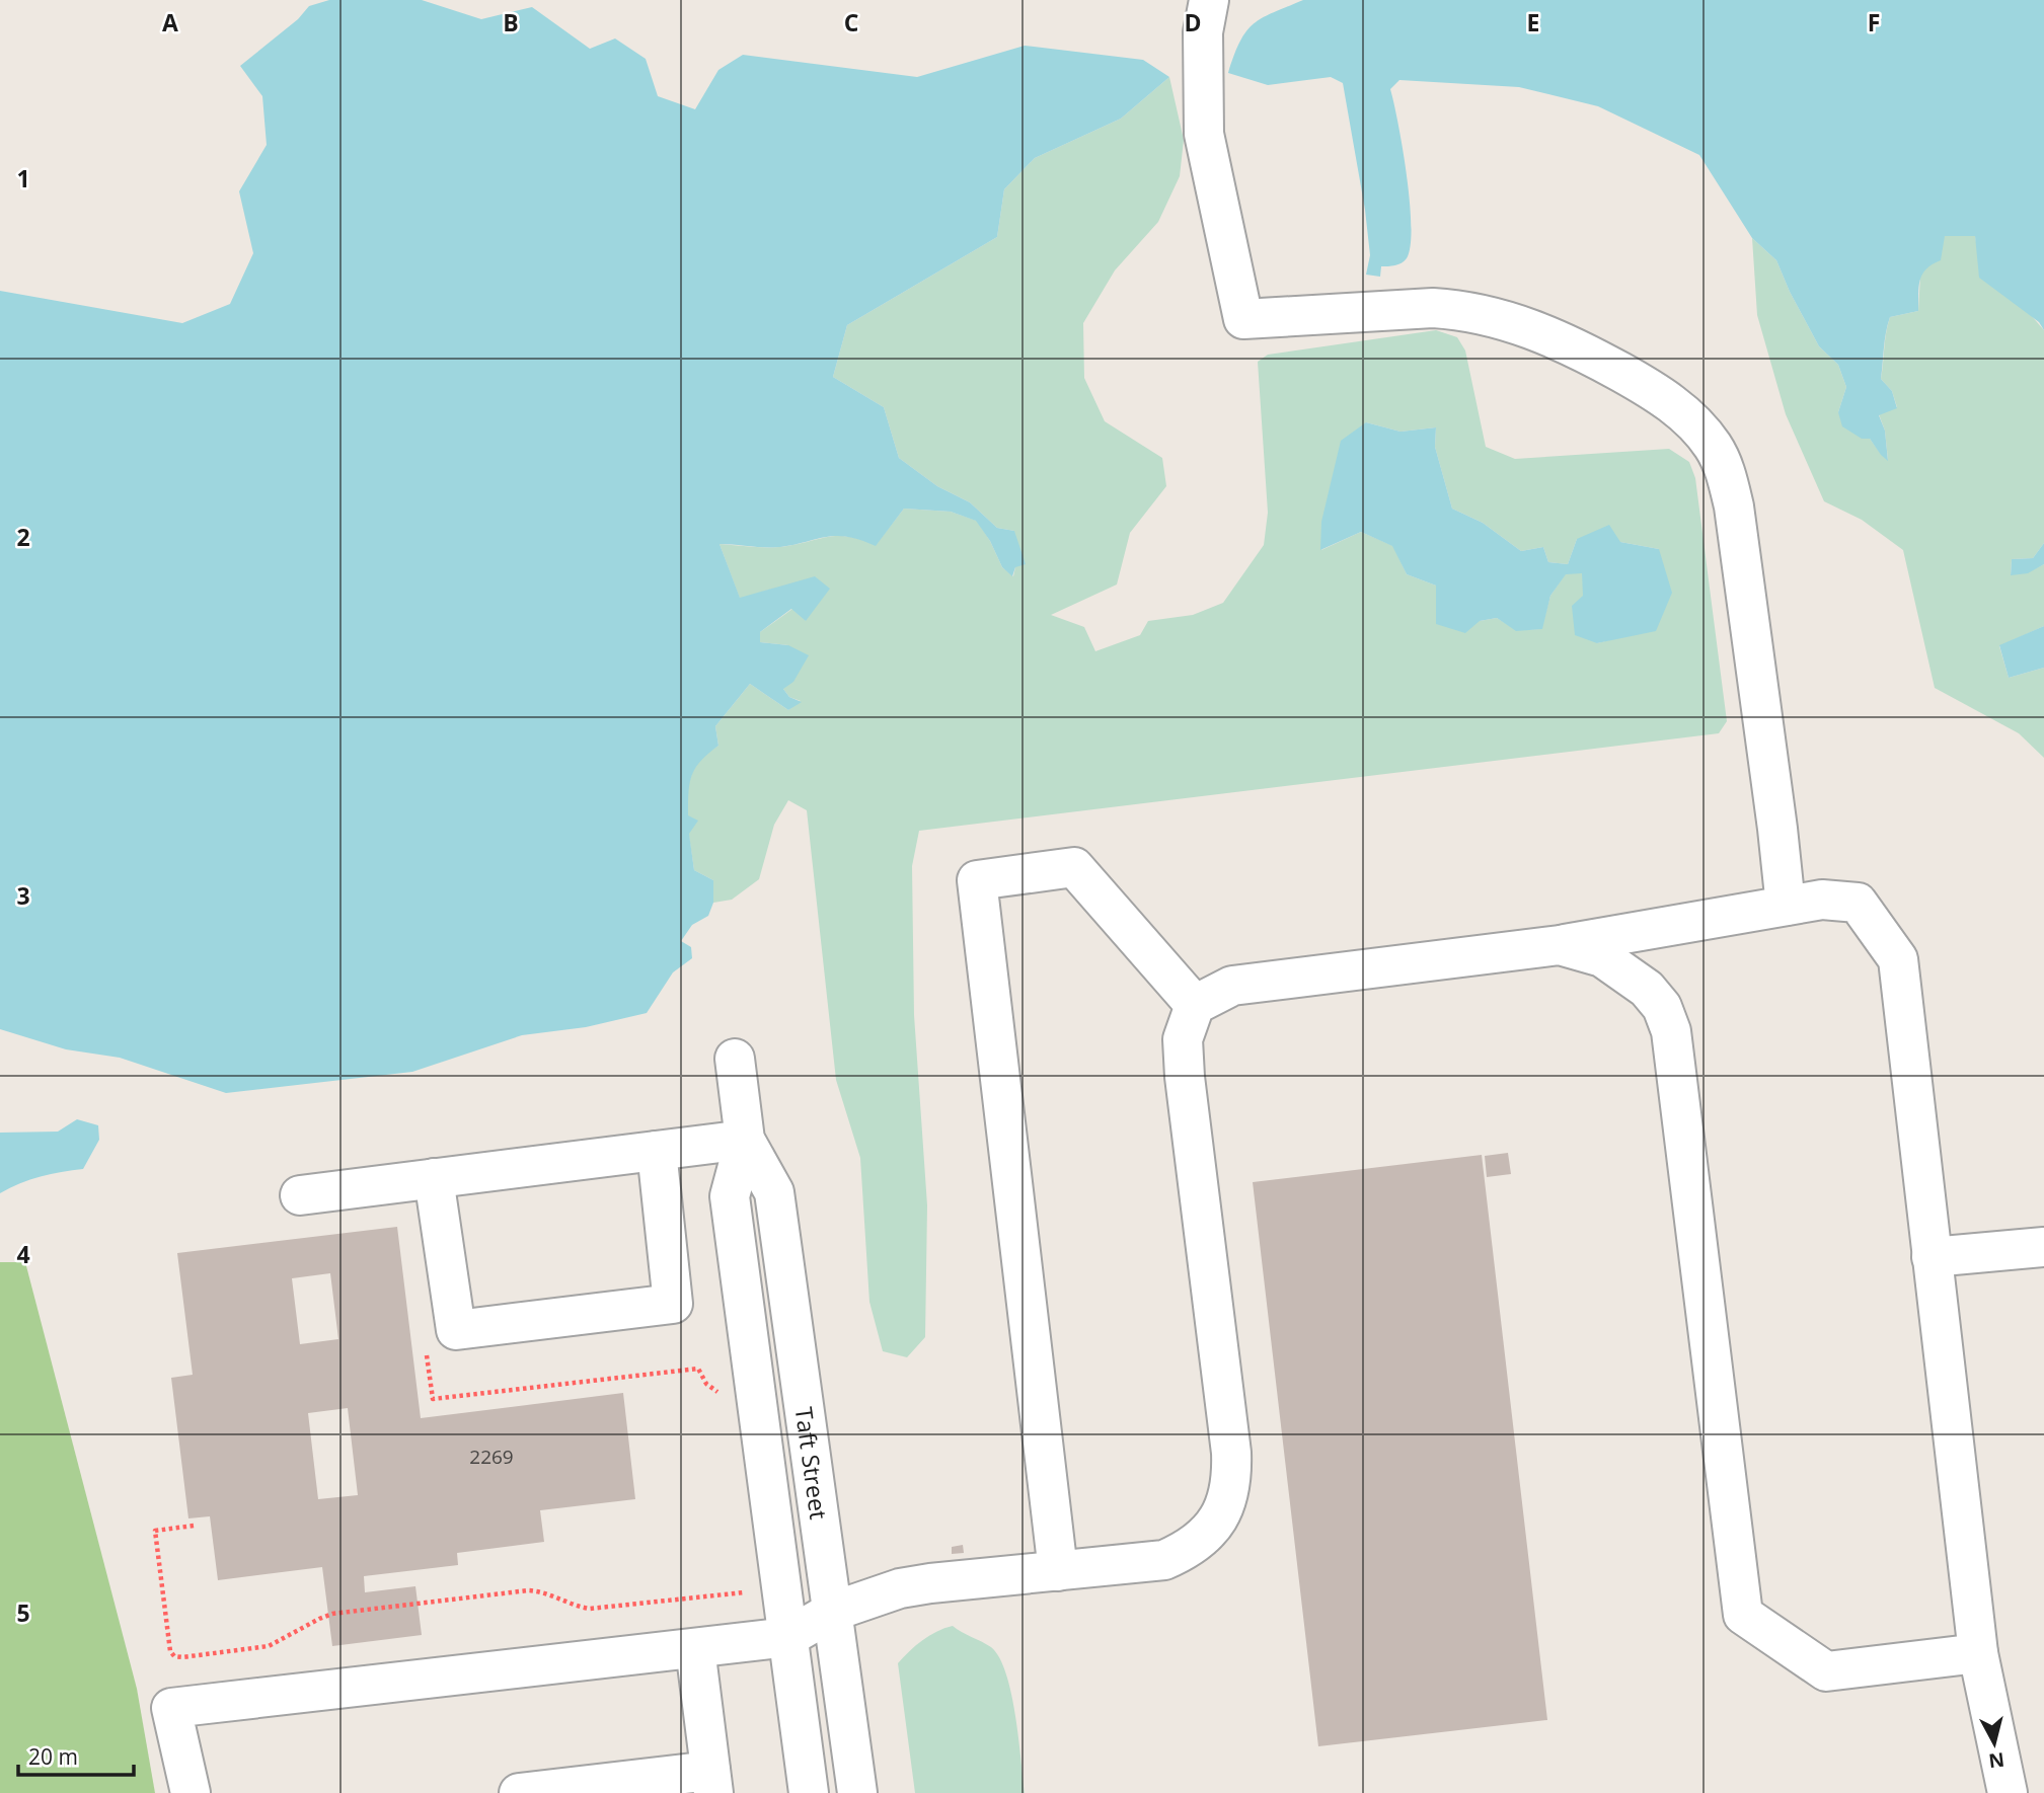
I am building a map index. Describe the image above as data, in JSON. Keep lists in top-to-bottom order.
{
  "streets": {
    "street": ["Taft Street"]
  },
  "house_numbers": ["2269"],
  "scale_bar": "20 m",
  "north": "bottom",
  "grid": {
    "columns": [
      "A",
      "B",
      "C",
      "D",
      "E",
      "F"
    ],
    "rows": [
      "1",
      "2",
      "3",
      "4",
      "5"
    ]
  }
}
